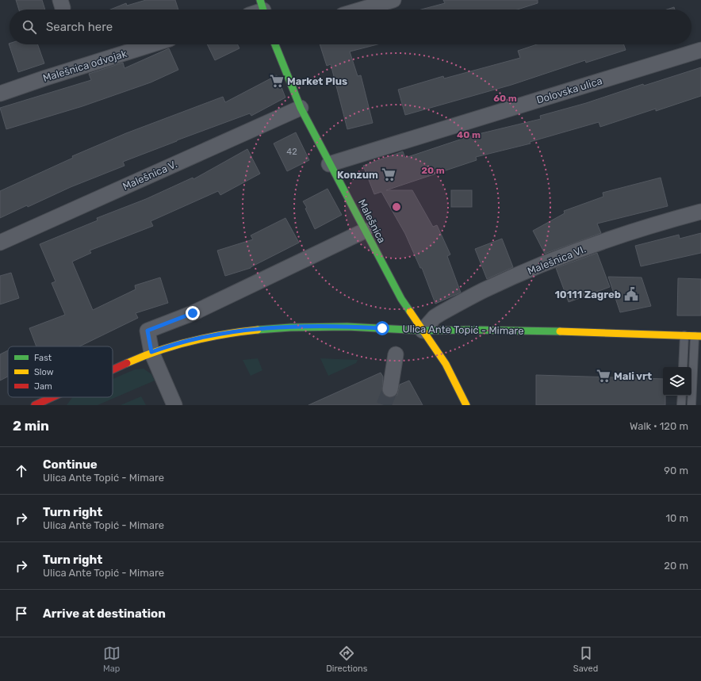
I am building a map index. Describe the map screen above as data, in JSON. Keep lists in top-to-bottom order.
{
  "streets": {
    "street": [
      "Malešnica odvojak",
      "Dolovska ulica",
      "Malešnica V.",
      "Malešnica",
      "Malešnica VI.",
      "Ulica Ante Topić - Mimare"
    ]
  },
  "crossings": [
    ["Dolovska ulica", "Malešnica"],
    ["Malešnica V.", "Malešnica"],
    ["Malešnica", "Malešnica VI."],
    ["Malešnica", "Ulica Ante Topić - Mimare"],
    ["Malešnica VI.", "Ulica Ante Topić - Mimare"]
  ],
  "places": {
    "supermarket": ["Market Plus", "Konzum", "Mali vrt"],
    "public building": ["10111 Zagreb"]
  },
  "house_numbers": ["42"],
  "legend": ["Fast", "Slow", "Jam"],
  "page": {
    "search": "Search here",
    "heading": ["2 min", "Walk · 120 m"],
    "list": [
      ["Continue", "Ulica Ante Topić - Mimare", "90 m"],
      ["Turn right", "Ulica Ante Topić - Mimare", "10 m"],
      ["Turn right", "Ulica Ante Topić - Mimare", "20 m"],
      "Arrive at destination"
    ],
    "nav": ["Map", "Directions", "Saved"]
  },
  "rings": ["60 m", "40 m", "20 m"]
}
